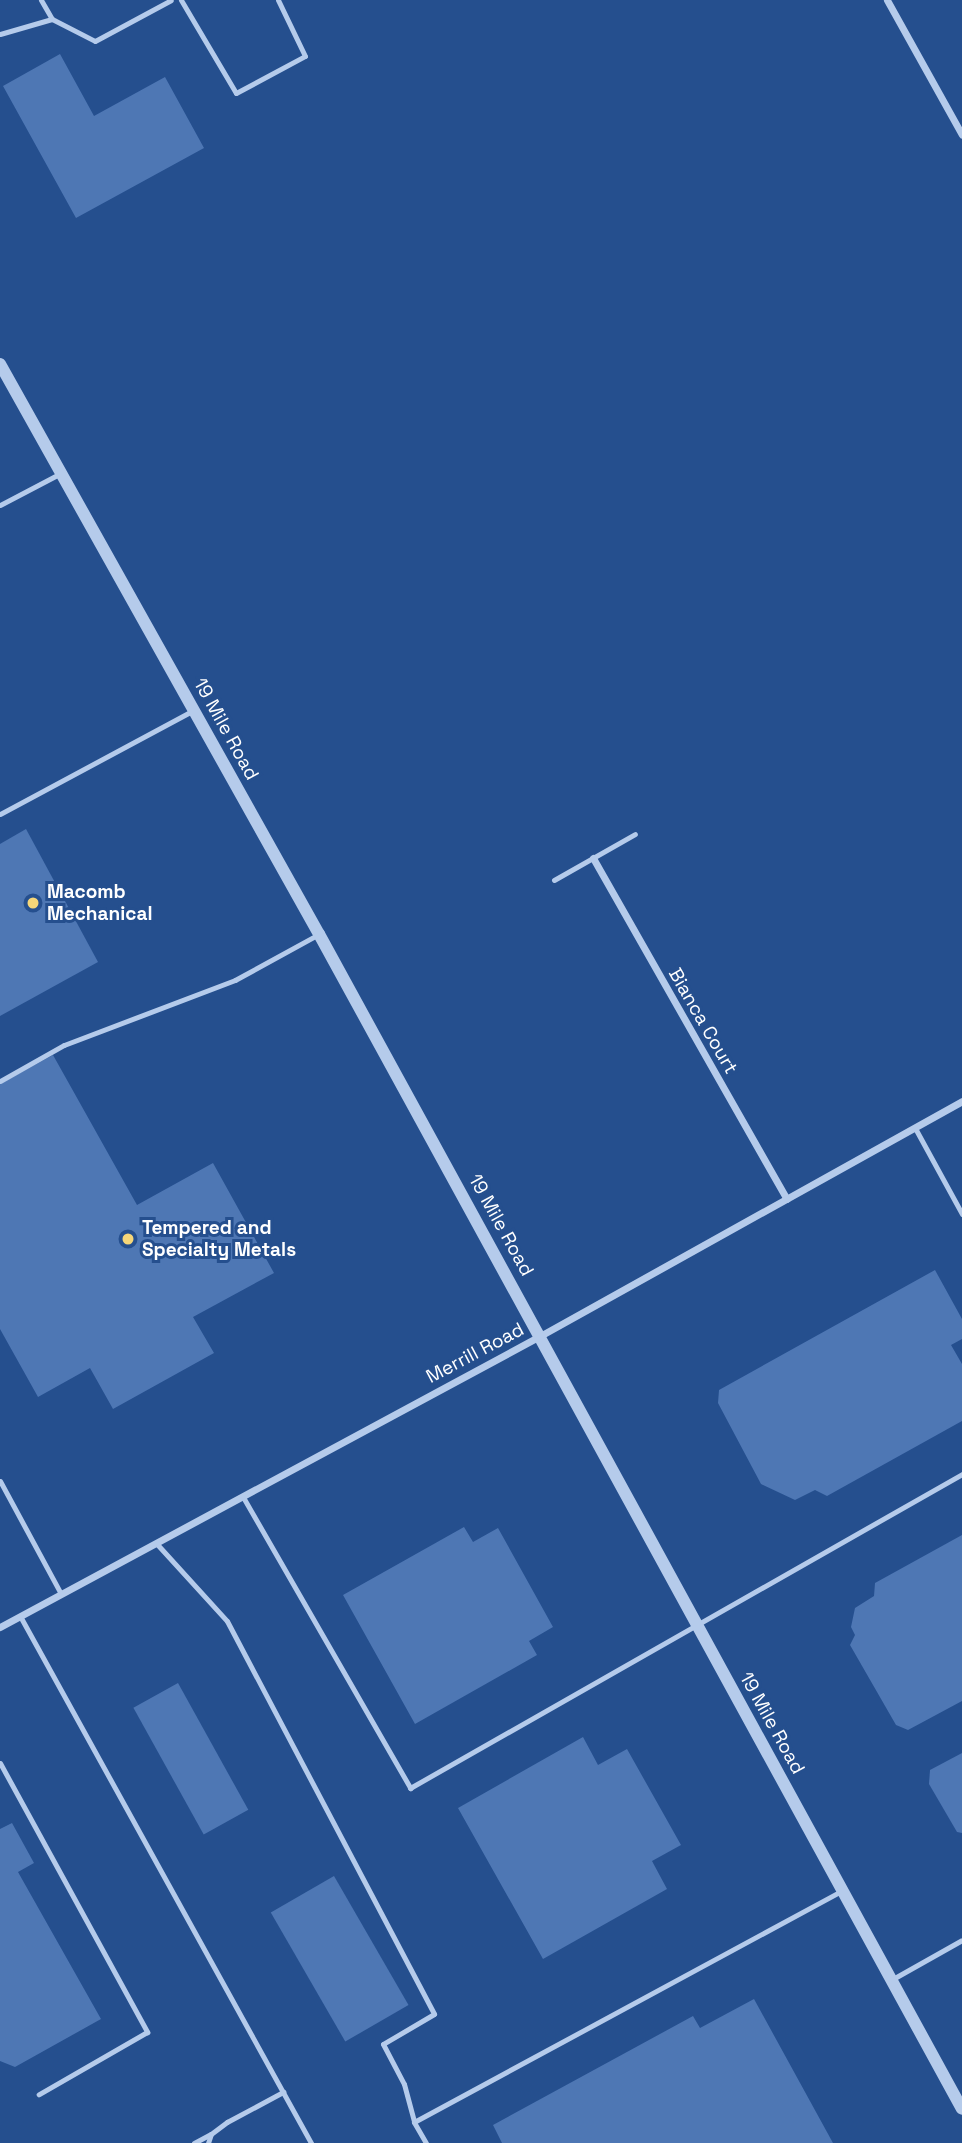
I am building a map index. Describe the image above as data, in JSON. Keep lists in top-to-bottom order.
{
  "streets": {
    "street": ["19 Mile Road", "Bianca Court", "Merrill Road"]
  },
  "crossings": [
    ["19 Mile Road", "Merrill Road"],
    ["Bianca Court", "Merrill Road"]
  ],
  "places": ["Macomb Mechanical", "Tempered and Specialty Metals"]
}
